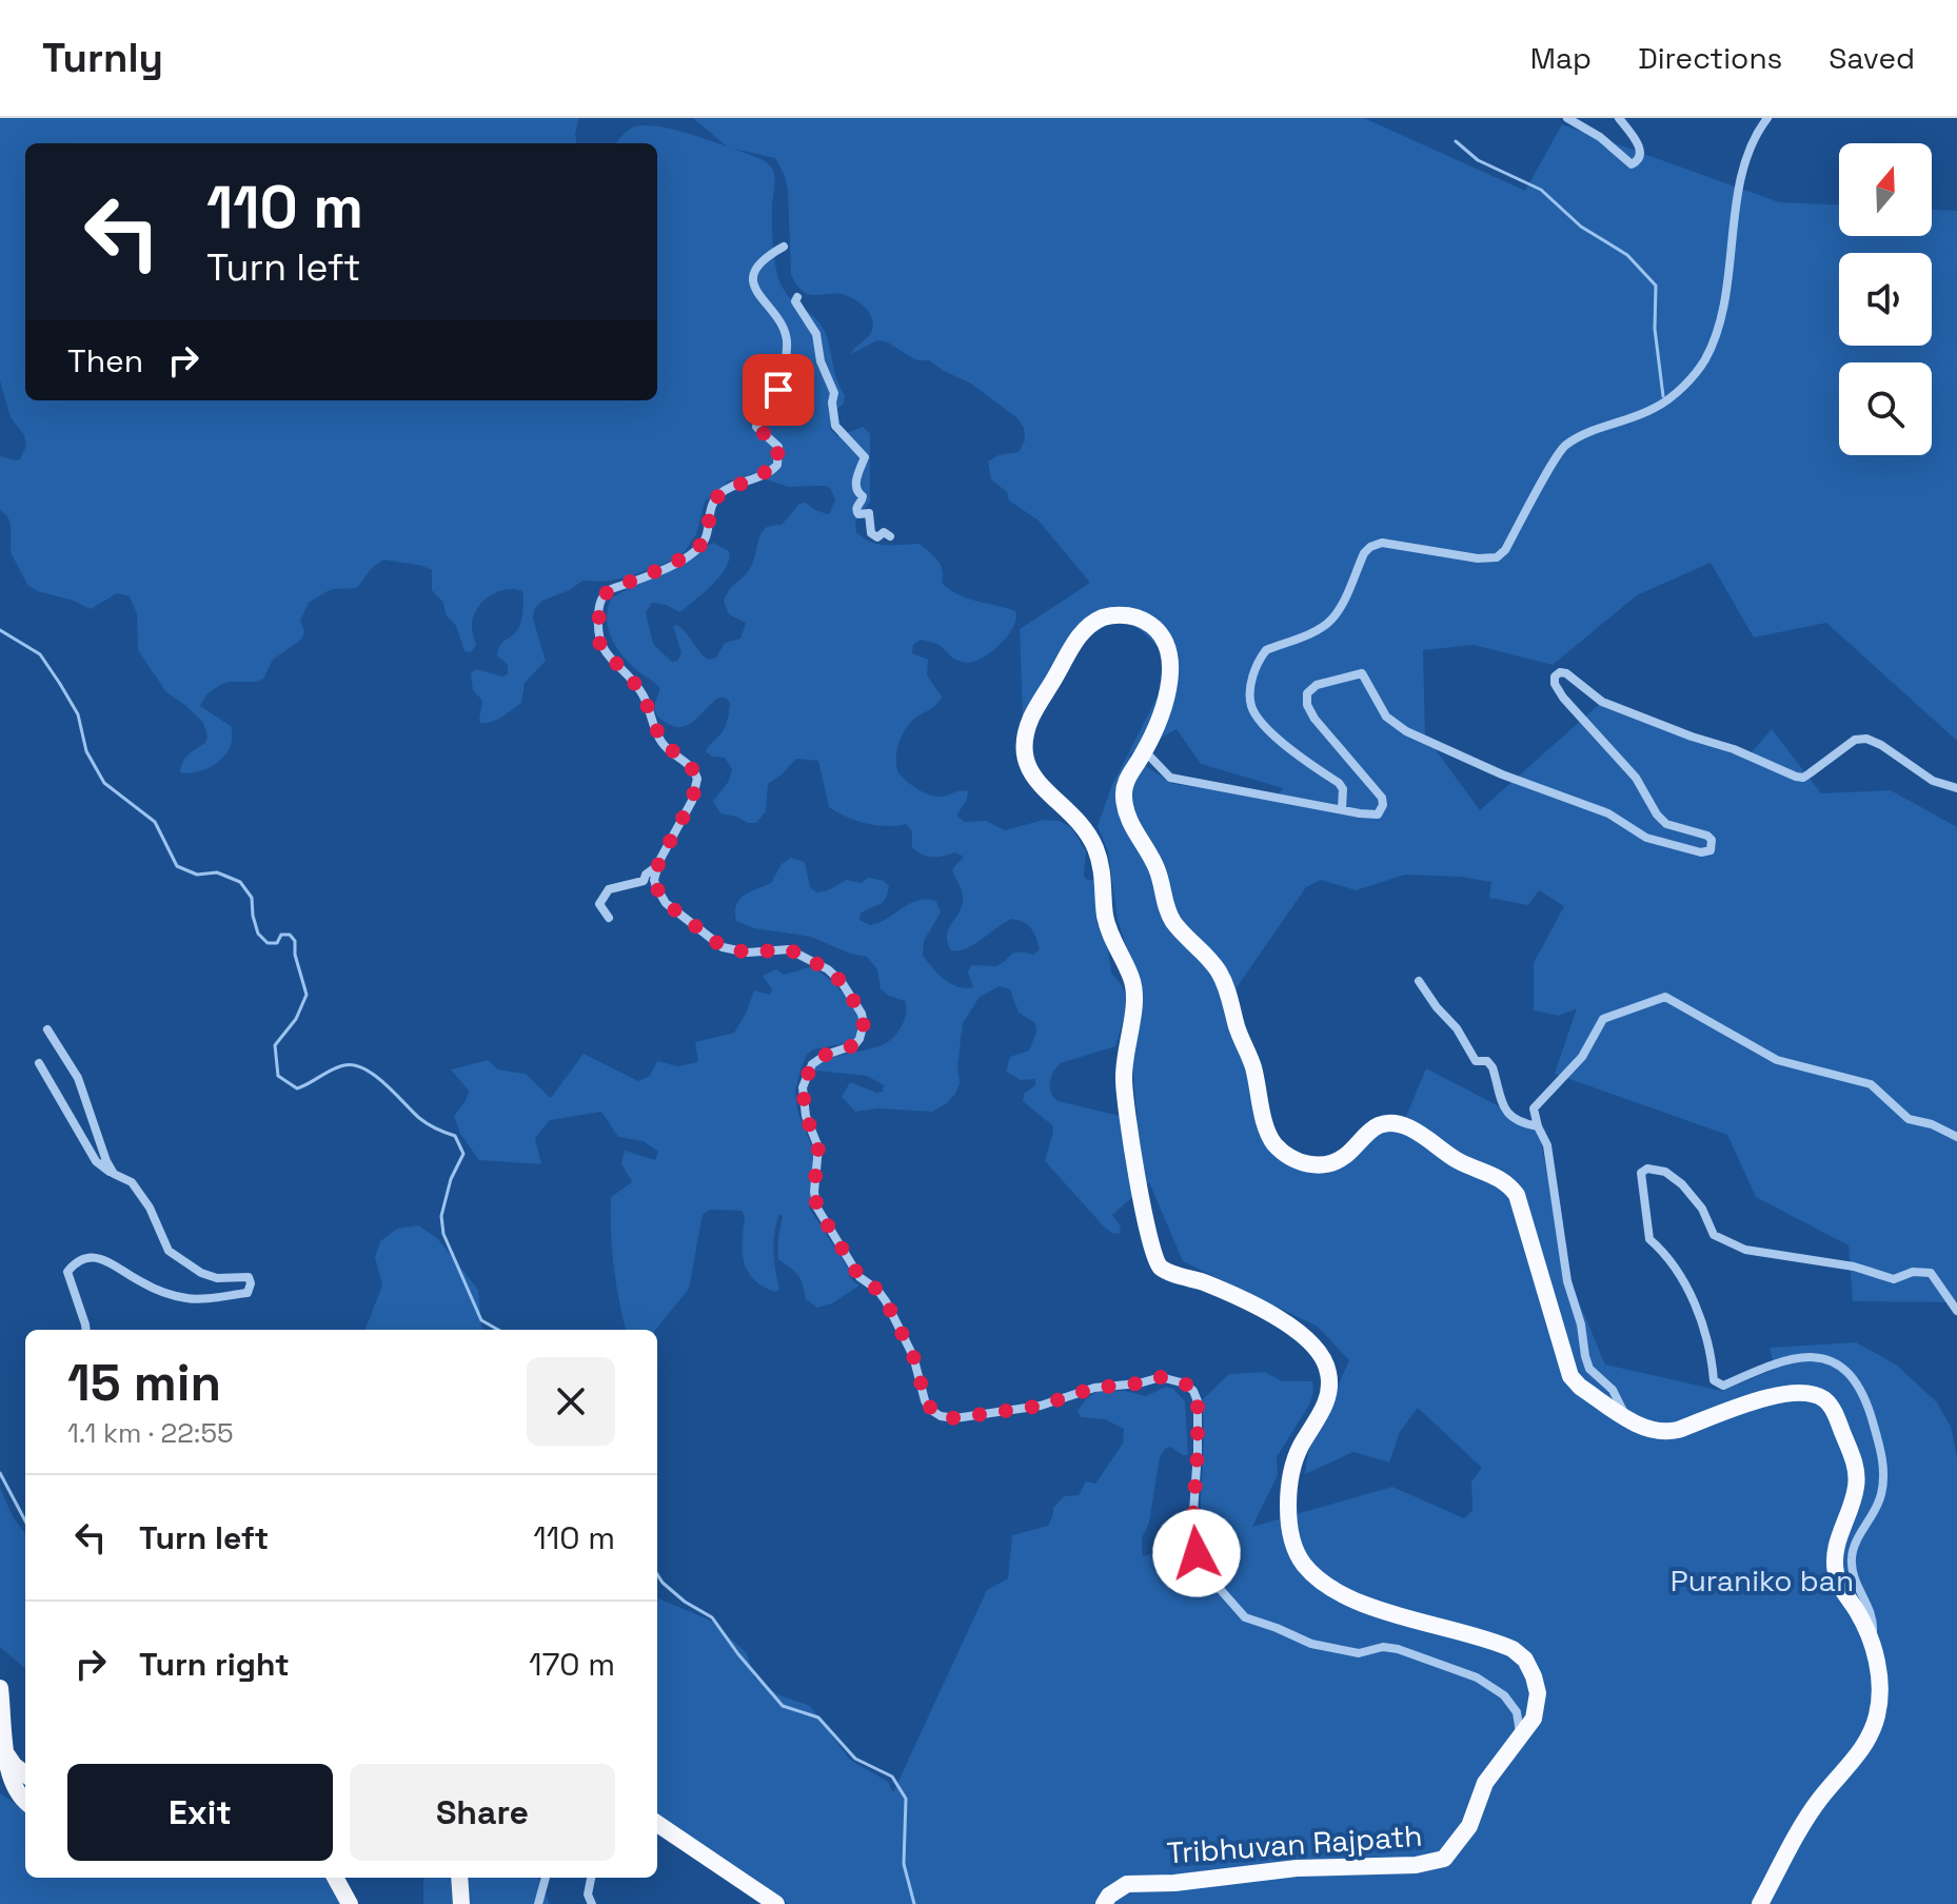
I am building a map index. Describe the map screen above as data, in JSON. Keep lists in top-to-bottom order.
{
  "streets": {
    "highway": ["Tribhuvan Rajpath"]
  },
  "parks": ["Puraniko ban"],
  "north": "top",
  "page": {
    "header": "Turnly",
    "nav": ["Map", "Directions", "Saved"],
    "turn": ["110 m", "Turn left"],
    "then": "Then",
    "heading": ["15 min", "1.1 km · 22:55"],
    "list": [
      {
        "name": "Turn left",
        "value": "110 m"
      },
      {
        "name": "Turn right",
        "value": "170 m"
      }
    ],
    "buttons": ["Exit", "Share"]
  }
}
